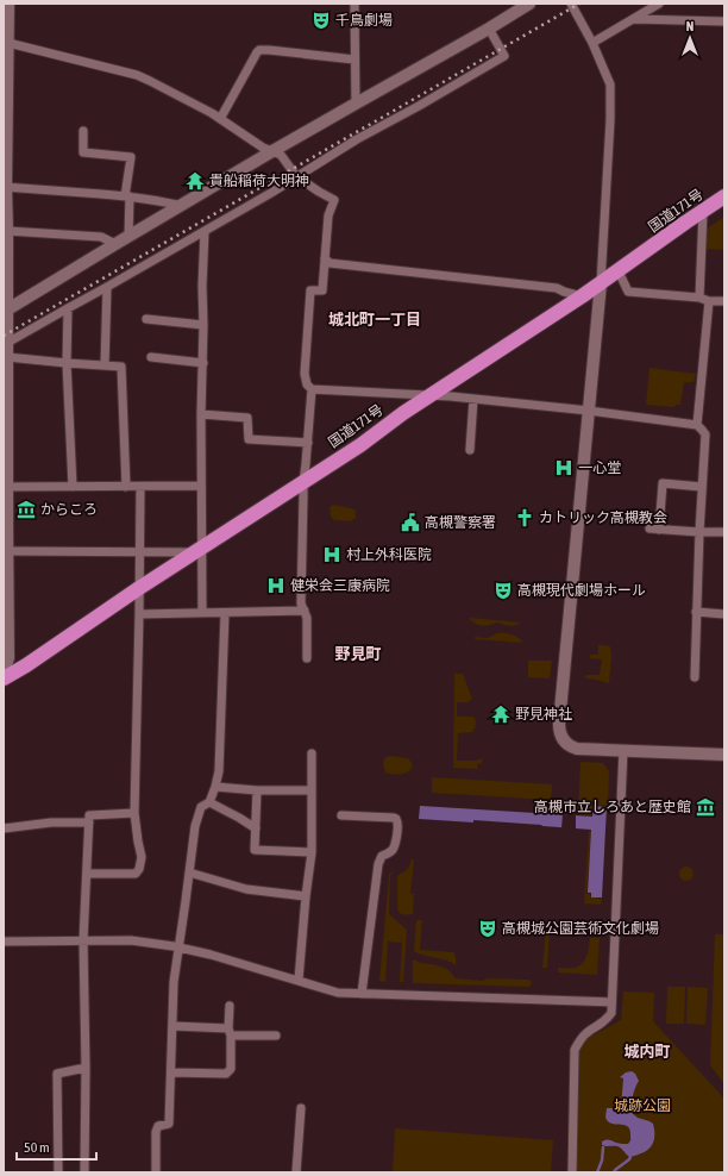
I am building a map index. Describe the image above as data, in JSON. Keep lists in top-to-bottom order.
{
  "streets": {
    "highway": ["国道171号"]
  },
  "districts": ["城北町一丁目", "野見町", "城内町"],
  "parks": ["城跡公園"],
  "places": {
    "theatre": ["千鳥劇場", "高槻現代劇場ホール", "高槻城公園芸術文化劇場"],
    "temple": ["貴船稲荷大明神", "野見神社"],
    "hospital": ["一心堂", "村上外科医院", "健栄会三康病院"],
    "museum": ["からころ", "高槻市立しろあと歴史館"],
    "church": ["カトリック高槻教会"],
    "public building": ["高槻警察署"]
  },
  "scale_bar": "50 m",
  "north": "top"
}
